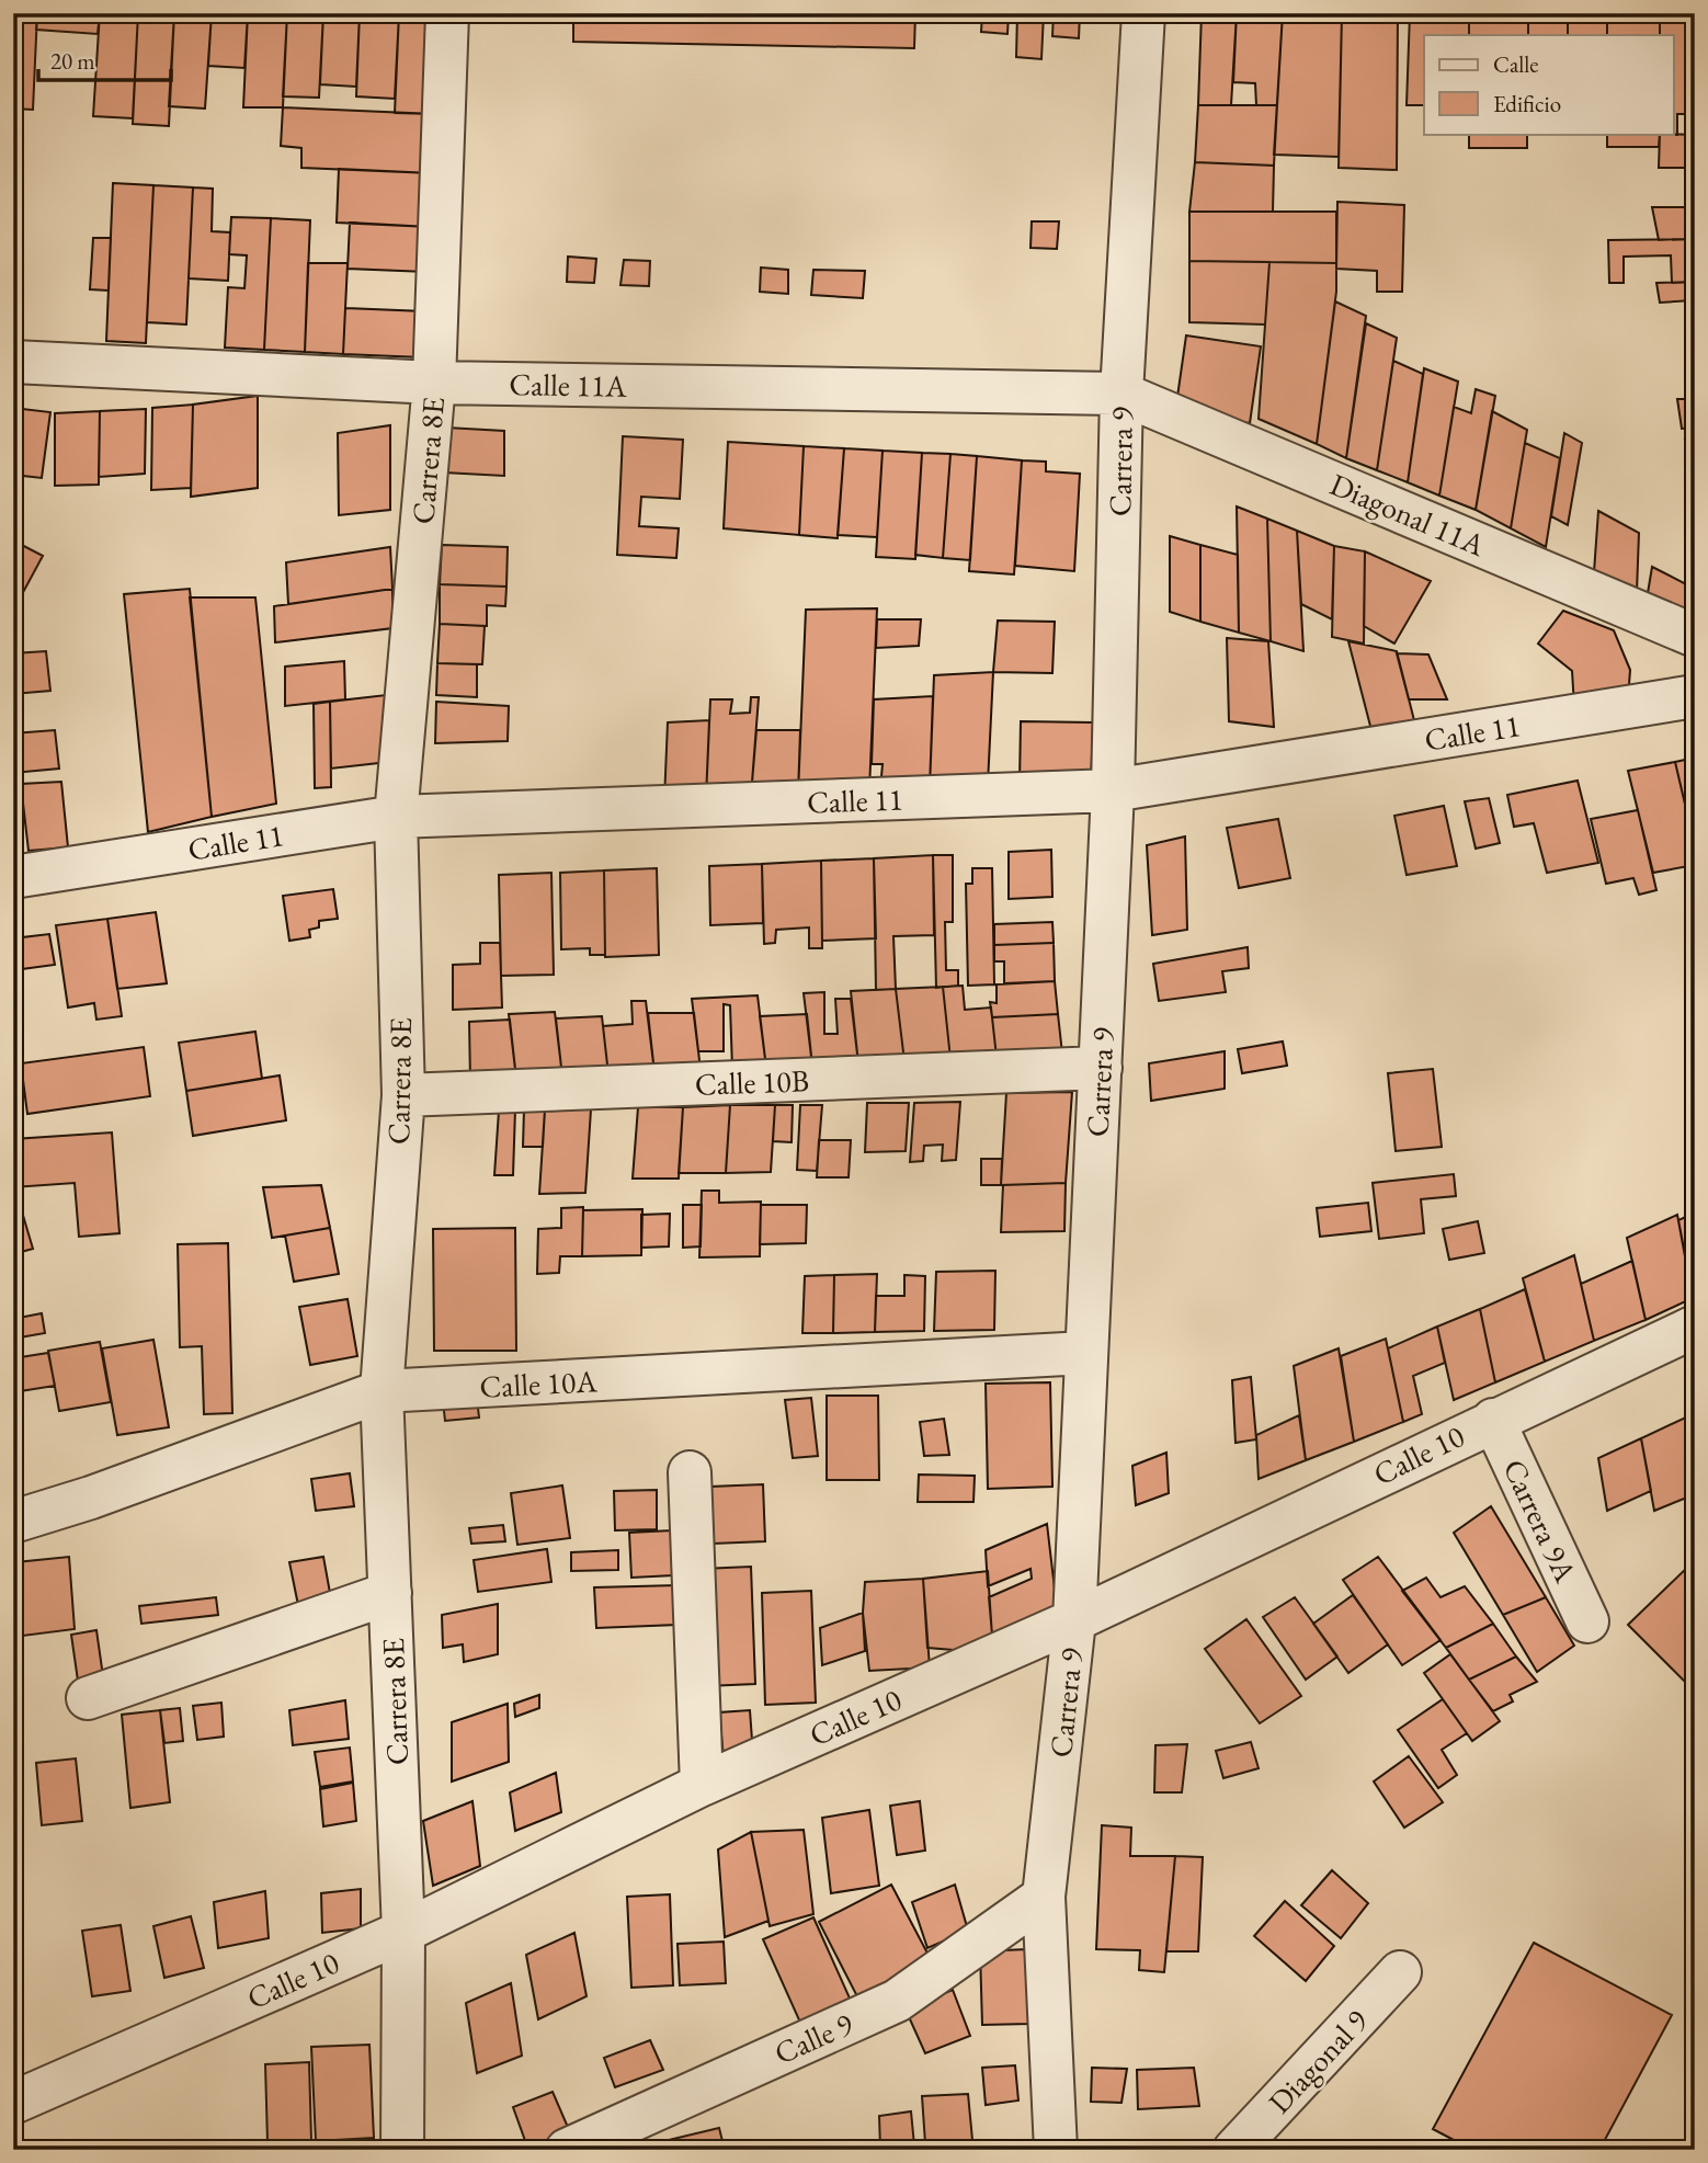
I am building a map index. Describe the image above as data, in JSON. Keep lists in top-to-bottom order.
{
  "streets": {
    "street": [
      "Calle 11A",
      "Carrera 8E",
      "Carrera 9",
      "Diagonal 11A",
      "Calle 11",
      "Calle 10B",
      "Calle 10A",
      "Calle 10",
      "Carrera 9A",
      "Calle 9",
      "Diagonal 9"
    ]
  },
  "crossings": [
    ["Calle 11A", "Carrera 8E"],
    ["Calle 11A", "Carrera 9"],
    ["Calle 11A", "Diagonal 11A"],
    ["Carrera 8E", "Calle 11"],
    ["Carrera 8E", "Calle 10B"],
    ["Carrera 8E", "Calle 10A"],
    ["Carrera 8E", "Calle 10"],
    ["Carrera 9", "Diagonal 11A"],
    ["Carrera 9", "Calle 11"],
    ["Carrera 9", "Calle 10B"],
    ["Carrera 9", "Calle 10A"],
    ["Carrera 9", "Calle 10"],
    ["Carrera 9", "Calle 9"],
    ["Calle 10", "Carrera 9A"]
  ],
  "legend": ["Calle", "Edificio"],
  "scale_bar": "20 m"
}
